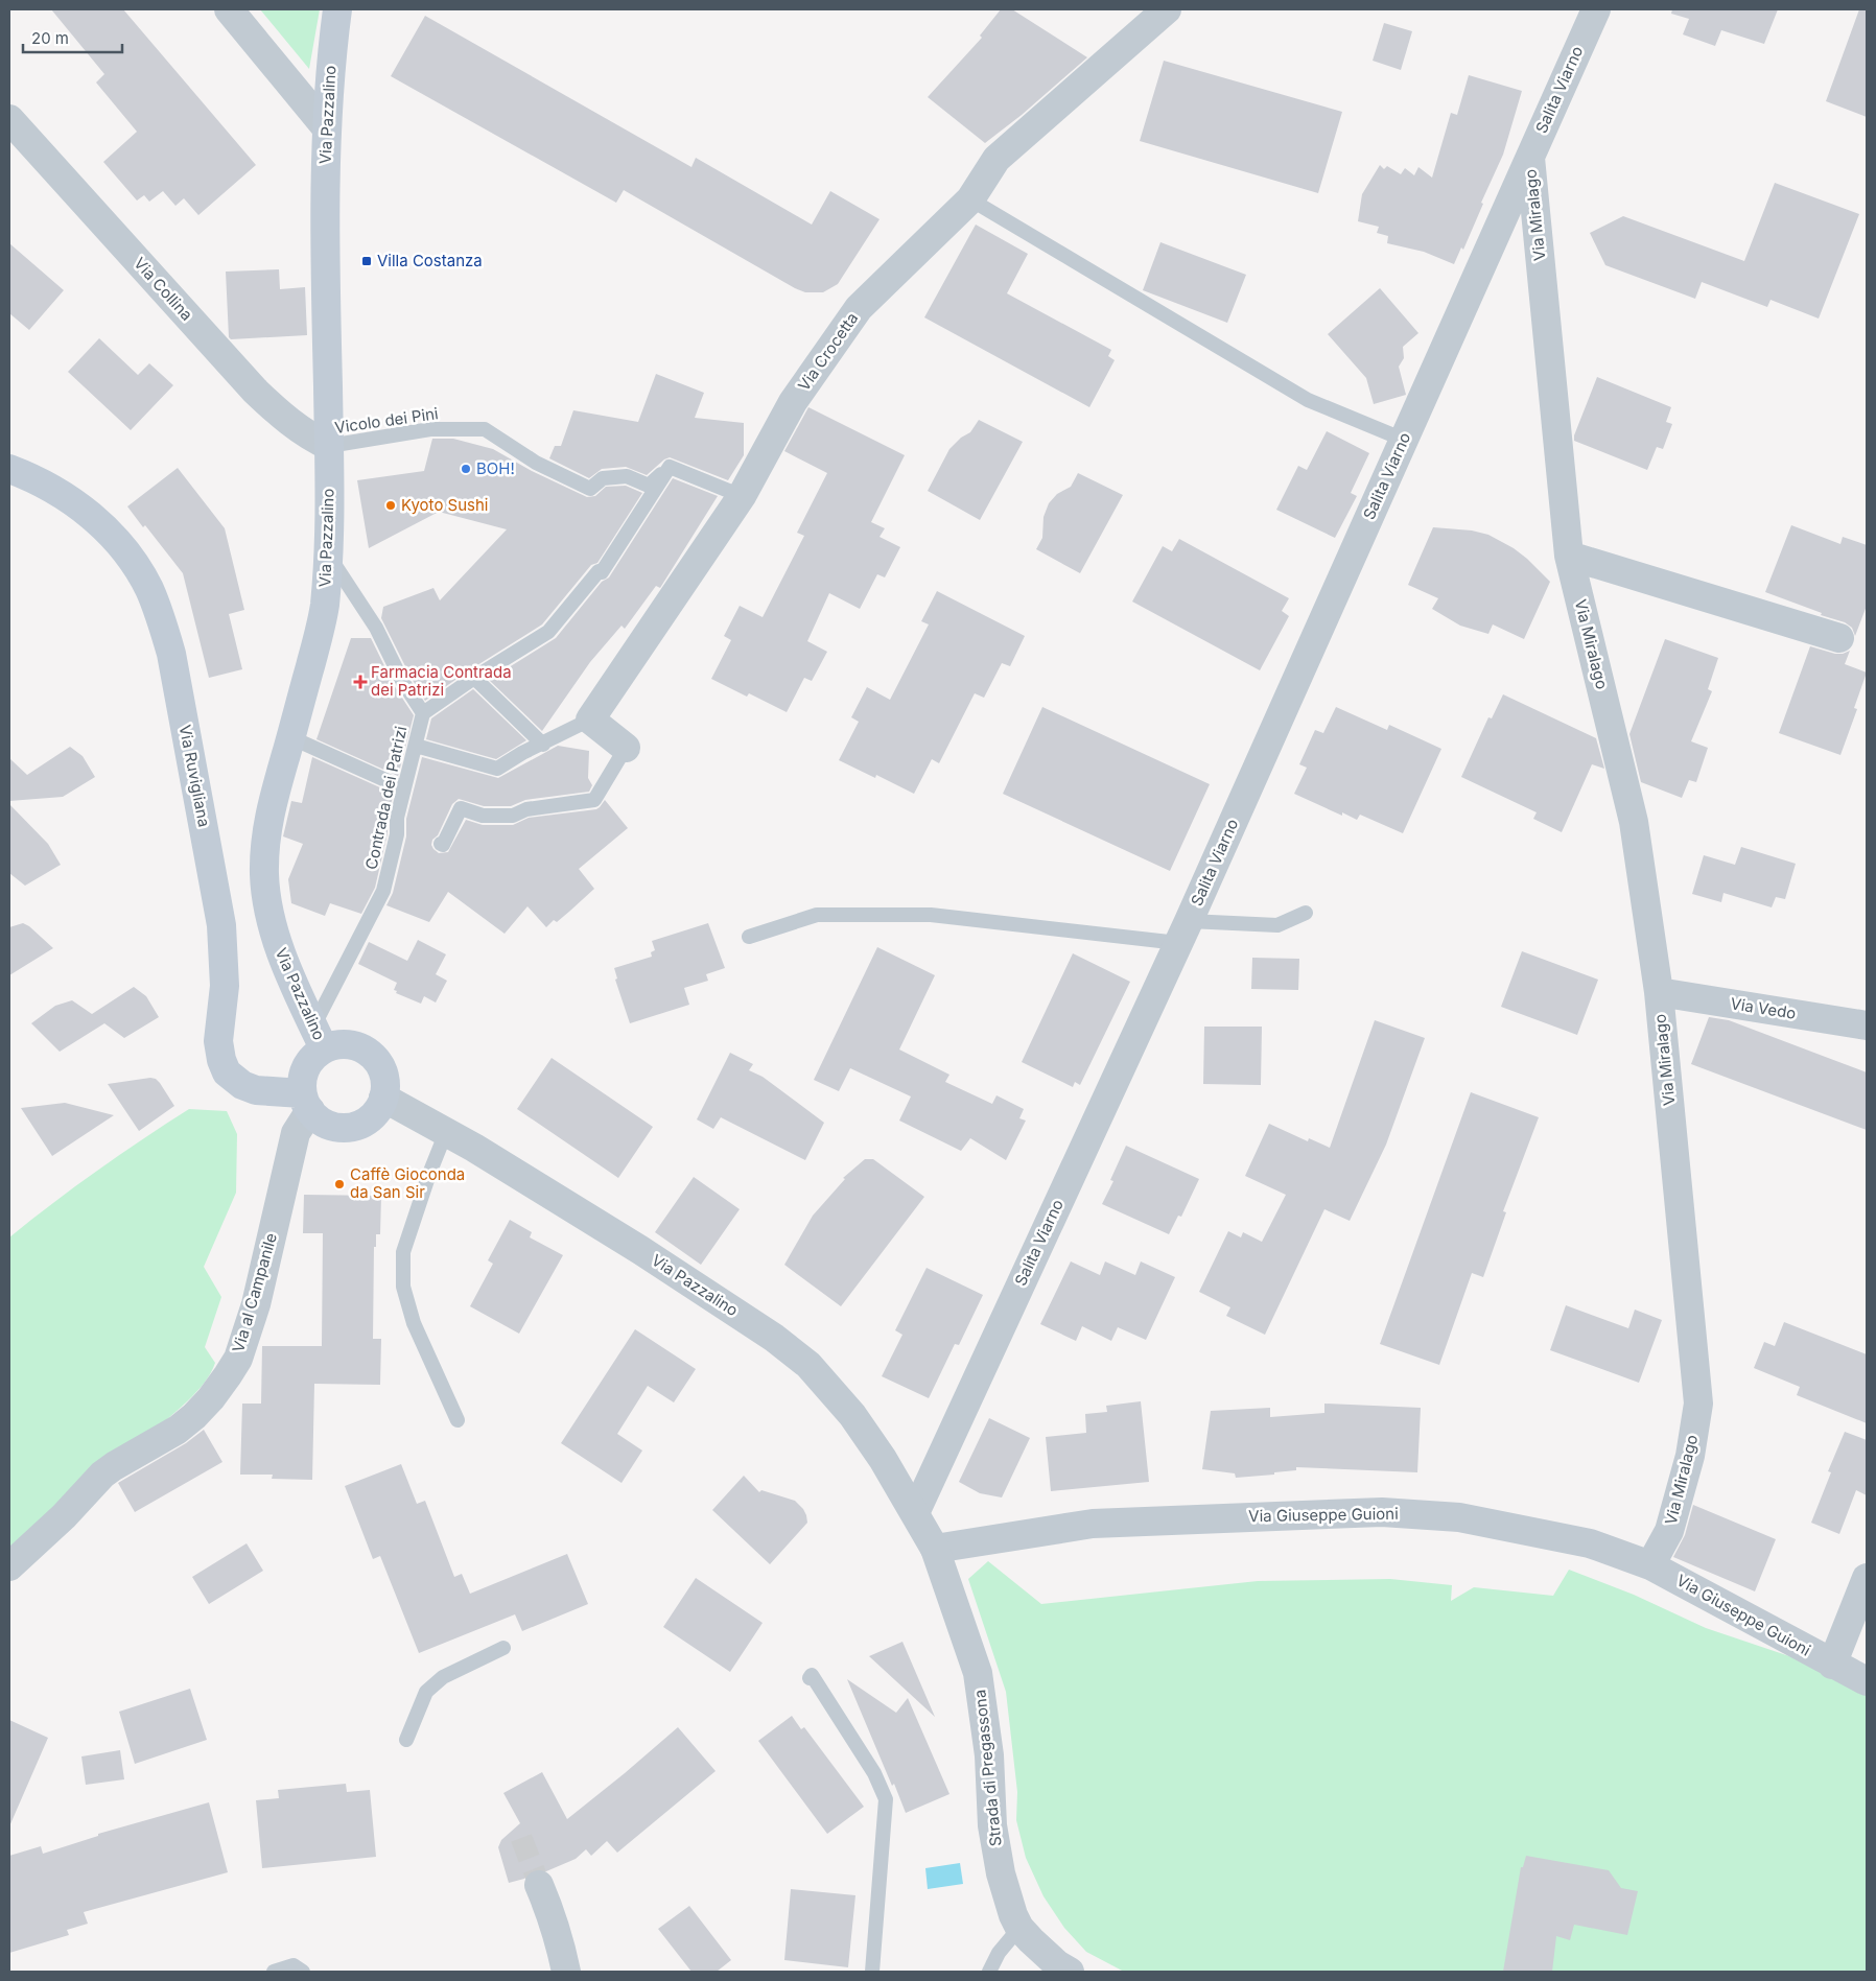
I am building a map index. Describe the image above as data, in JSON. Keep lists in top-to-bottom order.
{
  "streets": {
    "main road": ["Via Pazzalino", "Via Ruvigliana"],
    "street": [
      "Salita Viarno",
      "Via Miralago",
      "Via Collina",
      "Via Crocetta",
      "Via Vedo",
      "Via al Campanile",
      "Via Giuseppe Guioni",
      "Strada di Pregassona"
    ],
    "lane": ["Vicolo dei Pini", "Contrada dei Patrizi"]
  },
  "crossings": [
    ["Salita Viarno", "Via Pazzalino"],
    ["Salita Viarno", "Via Miralago"],
    ["Via Pazzalino", "Via Collina"],
    ["Via Pazzalino", "Vicolo dei Pini"],
    ["Via Pazzalino", "Via Ruvigliana"],
    ["Via Pazzalino", "Contrada dei Patrizi"],
    ["Via Pazzalino", "Via al Campanile"],
    ["Via Pazzalino", "Via Giuseppe Guioni"],
    ["Via Pazzalino", "Strada di Pregassona"],
    ["Via Miralago", "Via Vedo"],
    ["Via Miralago", "Via Giuseppe Guioni"],
    ["Via Collina", "Vicolo dei Pini"],
    ["Via Ruvigliana", "Contrada dei Patrizi"],
    ["Via Ruvigliana", "Via al Campanile"],
    ["Contrada dei Patrizi", "Via al Campanile"],
    ["Via Giuseppe Guioni", "Strada di Pregassona"]
  ],
  "places": {
    "transit": ["Villa Costanza"],
    "other": ["BOH!", "Kyoto Sushi", "Caffè Gioconda da San Sir"],
    "health": ["Farmacia Contrada dei Patrizi"]
  },
  "scale_bar": "20 m"
}
